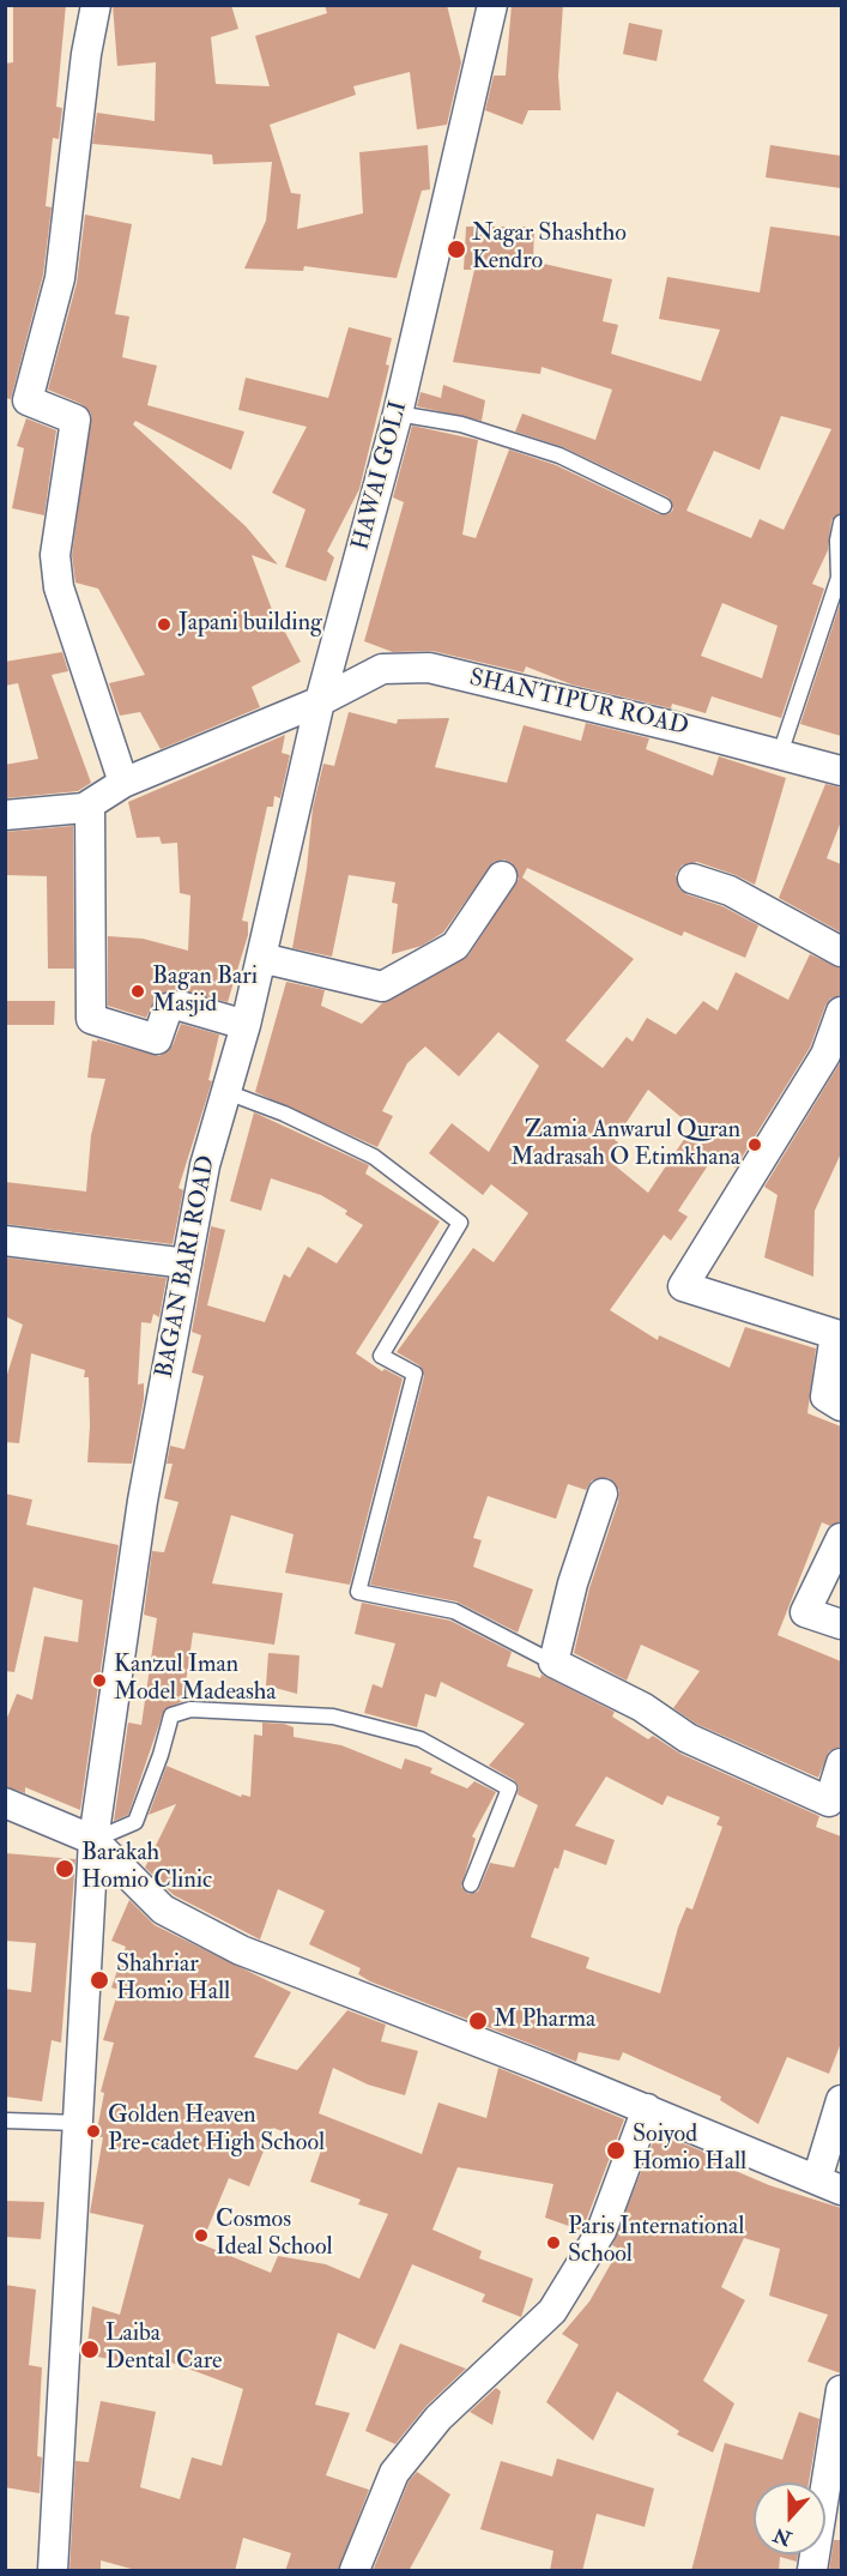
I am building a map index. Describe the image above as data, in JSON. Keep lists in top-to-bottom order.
{
  "streets": {
    "street": ["HAWAI GOLI", "SHANTIPUR ROAD", "BAGAN BARI ROAD"]
  },
  "crossings": [
    ["HAWAI GOLI", "SHANTIPUR ROAD"],
    ["HAWAI GOLI", "BAGAN BARI ROAD"],
    ["SHANTIPUR ROAD", "BAGAN BARI ROAD"]
  ],
  "places": [
    "Nagar Shashtho Kendro",
    "Japani building",
    "Bagan Bari Masjid",
    "Zamia Anwarul Quran Madrasah O Etimkhana",
    "Kanzul Iman Model Madeasha",
    "Barakah Homio Clinic",
    "Shahriar Homio Hall",
    "M Pharma",
    "Golden Heaven Pre-cadet High School",
    "Soiyod Homio Hall",
    "Cosmos Ideal School",
    "Paris International School",
    "Laiba Dental Care"
  ],
  "north": "bottom"
}
